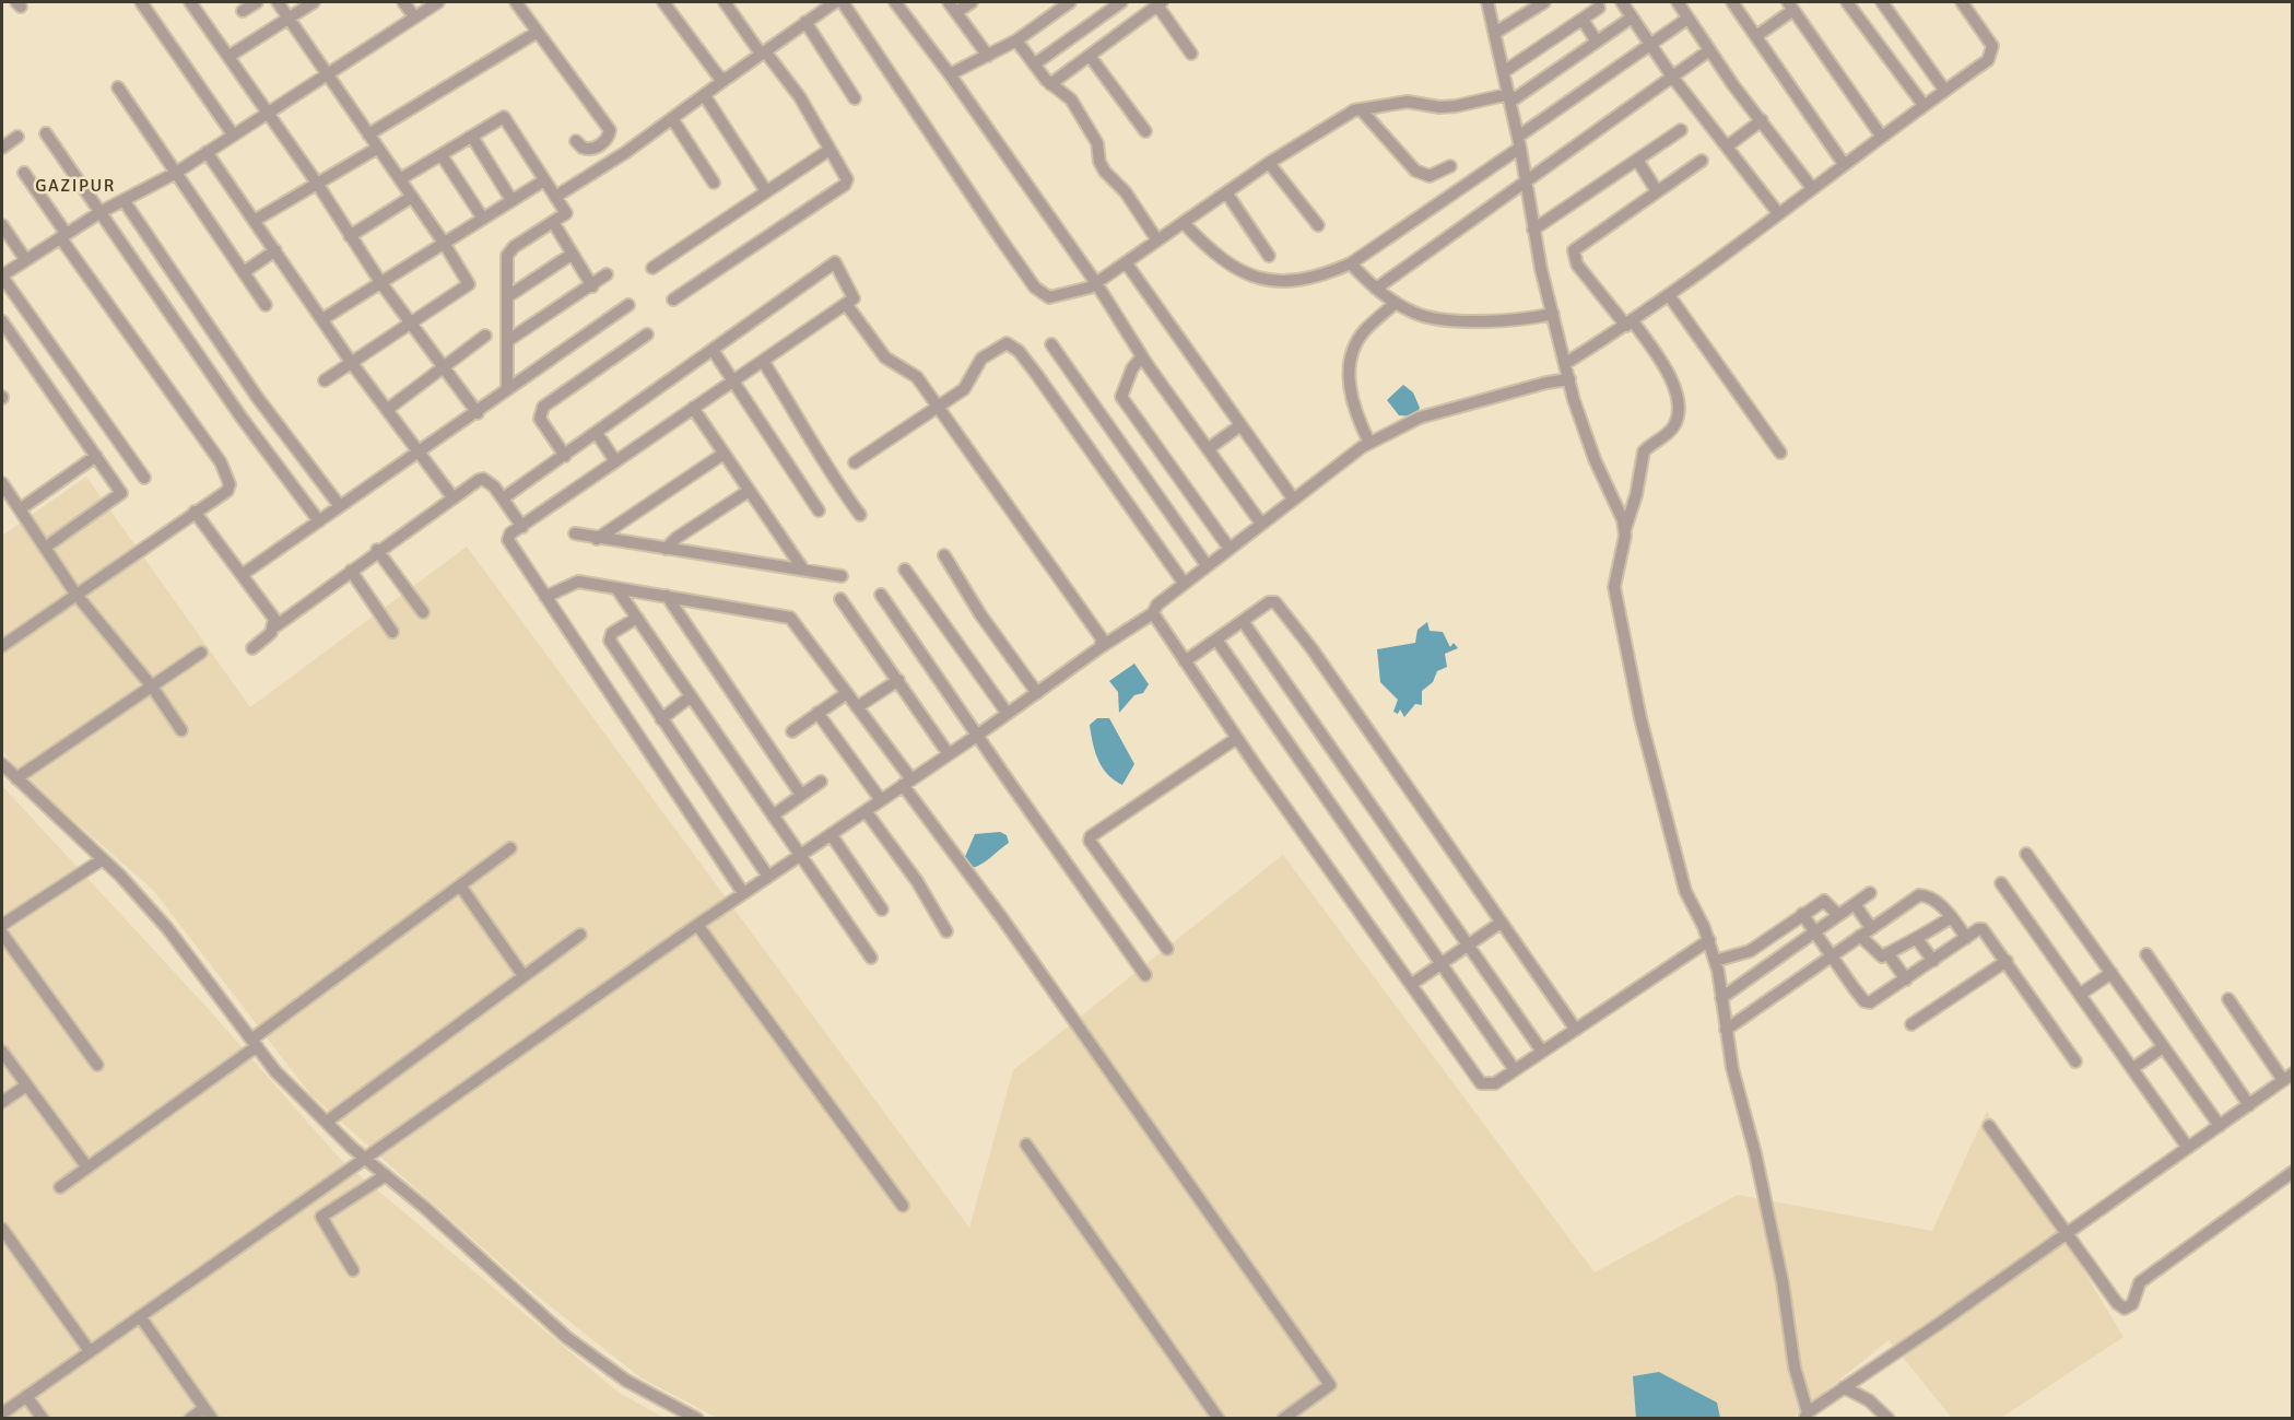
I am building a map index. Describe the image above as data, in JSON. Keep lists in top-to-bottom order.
{
  "districts": ["GAZIPUR"]
}
